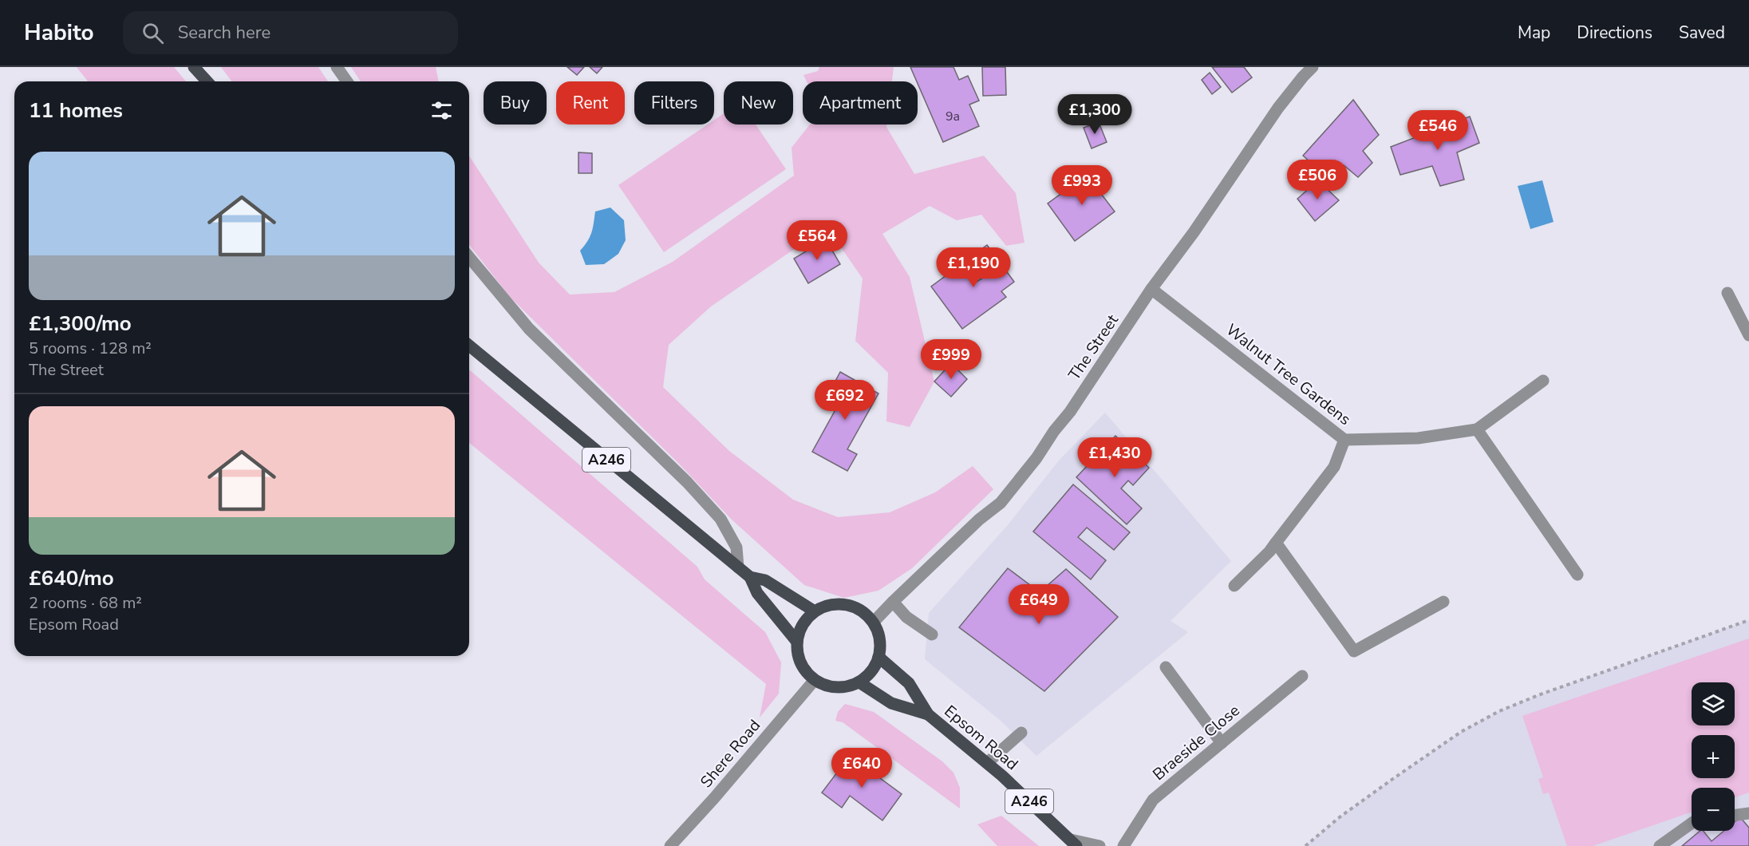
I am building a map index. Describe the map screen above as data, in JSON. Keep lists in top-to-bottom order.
{
  "streets": {
    "main road": ["A246", "Epsom Road"],
    "street": [
      "The Street",
      "Walnut Tree Gardens",
      "Braeside Close",
      "Shere Road"
    ]
  },
  "crossings": [
    ["The Street", "Walnut Tree Gardens"],
    ["The Street", "A246"],
    ["The Street", "Epsom Road"],
    ["The Street", "Shere Road"],
    ["A246", "Epsom Road"],
    ["A246", "Shere Road"],
    ["Epsom Road", "Shere Road"]
  ],
  "house_numbers": ["9a"],
  "page": {
    "header": "Habito",
    "search": "Search here",
    "nav": ["Map", "Directions", "Saved"],
    "chip": [
      "Buy",
      "Rent",
      "Filters",
      "New",
      "Apartment"
    ],
    "heading": "11 homes",
    "price": [
      "£1,300",
      "£546",
      "£506",
      "£993",
      "£564",
      "£1,190",
      "£999",
      "£692",
      "£1,430",
      "£649",
      "£640"
    ],
    "list": [
      {
        "name": "£1,300/mo",
        "note": "5 rooms · 128 m² · The Street"
      },
      {
        "name": "£640/mo",
        "note": "2 rooms · 68 m² · Epsom Road"
      }
    ],
    "map_buttons": ["+", "−"]
  }
}
